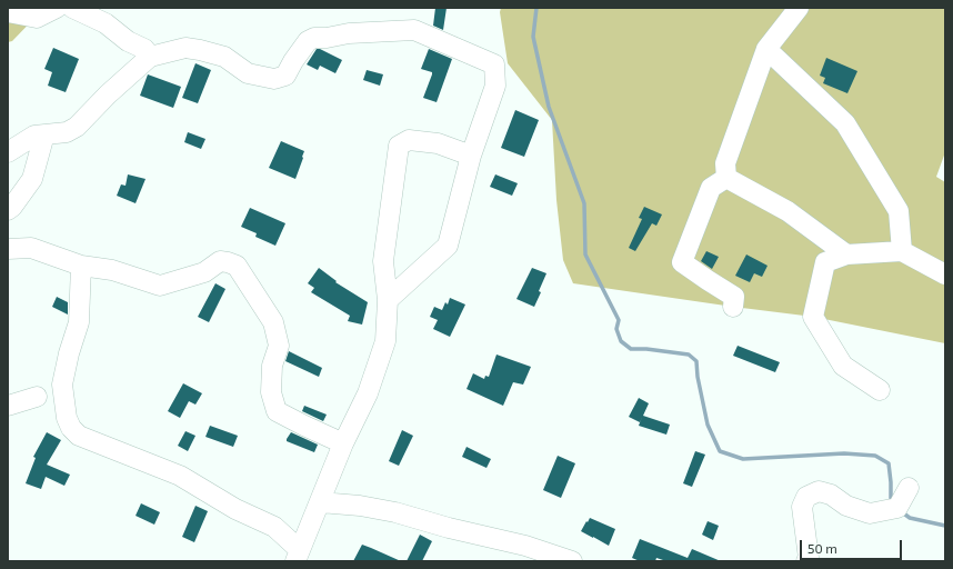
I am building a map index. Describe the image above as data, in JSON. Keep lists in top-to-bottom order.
{
  "scale_bar": "50 m"
}
